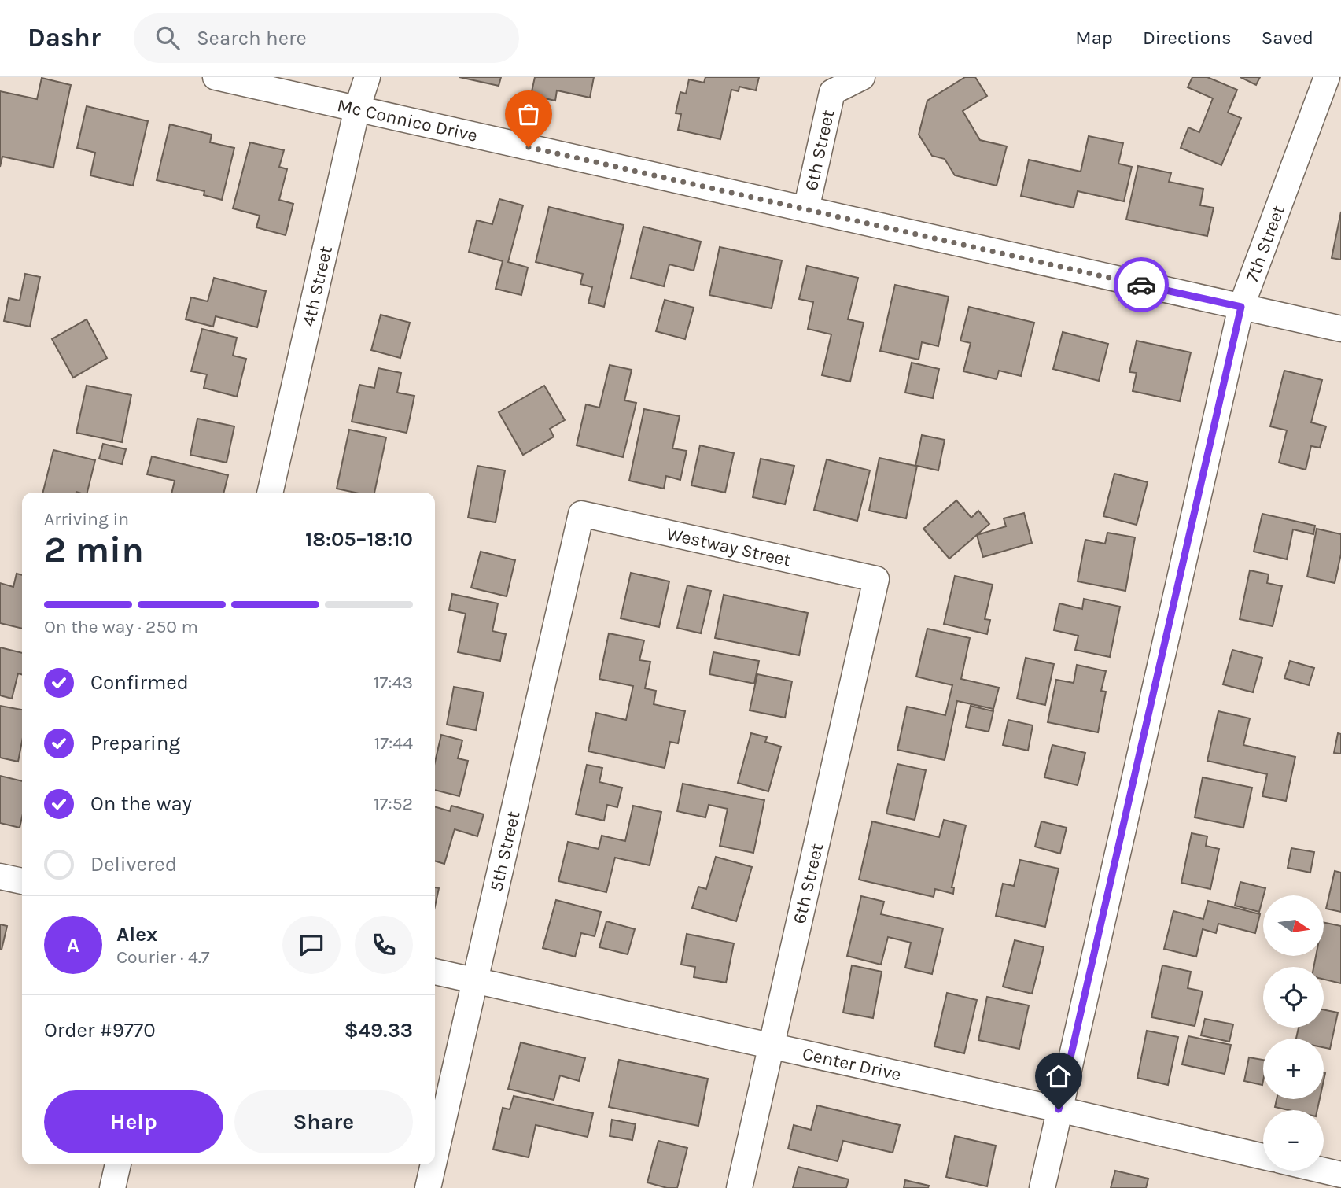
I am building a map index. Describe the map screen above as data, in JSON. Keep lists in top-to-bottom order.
{
  "streets": {
    "street": [
      "Mc Connico Drive",
      "6th Street",
      "7th Street",
      "4th Street",
      "Westway Street",
      "5th Street",
      "Center Drive"
    ]
  },
  "crossings": [
    ["Mc Connico Drive", "6th Street"],
    ["Mc Connico Drive", "7th Street"],
    ["Mc Connico Drive", "4th Street"],
    ["6th Street", "Westway Street"],
    ["6th Street", "Center Drive"],
    ["7th Street", "Center Drive"],
    ["Westway Street", "5th Street"],
    ["5th Street", "Center Drive"]
  ],
  "north": "right",
  "page": {
    "header": "Dashr",
    "search": "Search here",
    "nav": ["Map", "Directions", "Saved"],
    "heading": ["2 min", "Arriving in", "18:05–18:10"],
    "panel": [
      "Alex",
      "Courier · 4.7",
      "Order #9770",
      "$49.33"
    ],
    "bar": "On the way · 250 m",
    "list": [
      ["Confirmed", "17:43"],
      ["Preparing", "17:44"],
      ["On the way", "17:52"],
      "Delivered"
    ],
    "map_buttons": ["+", "−"],
    "round": "A",
    "buttons": ["Help", "Share"]
  }
}
